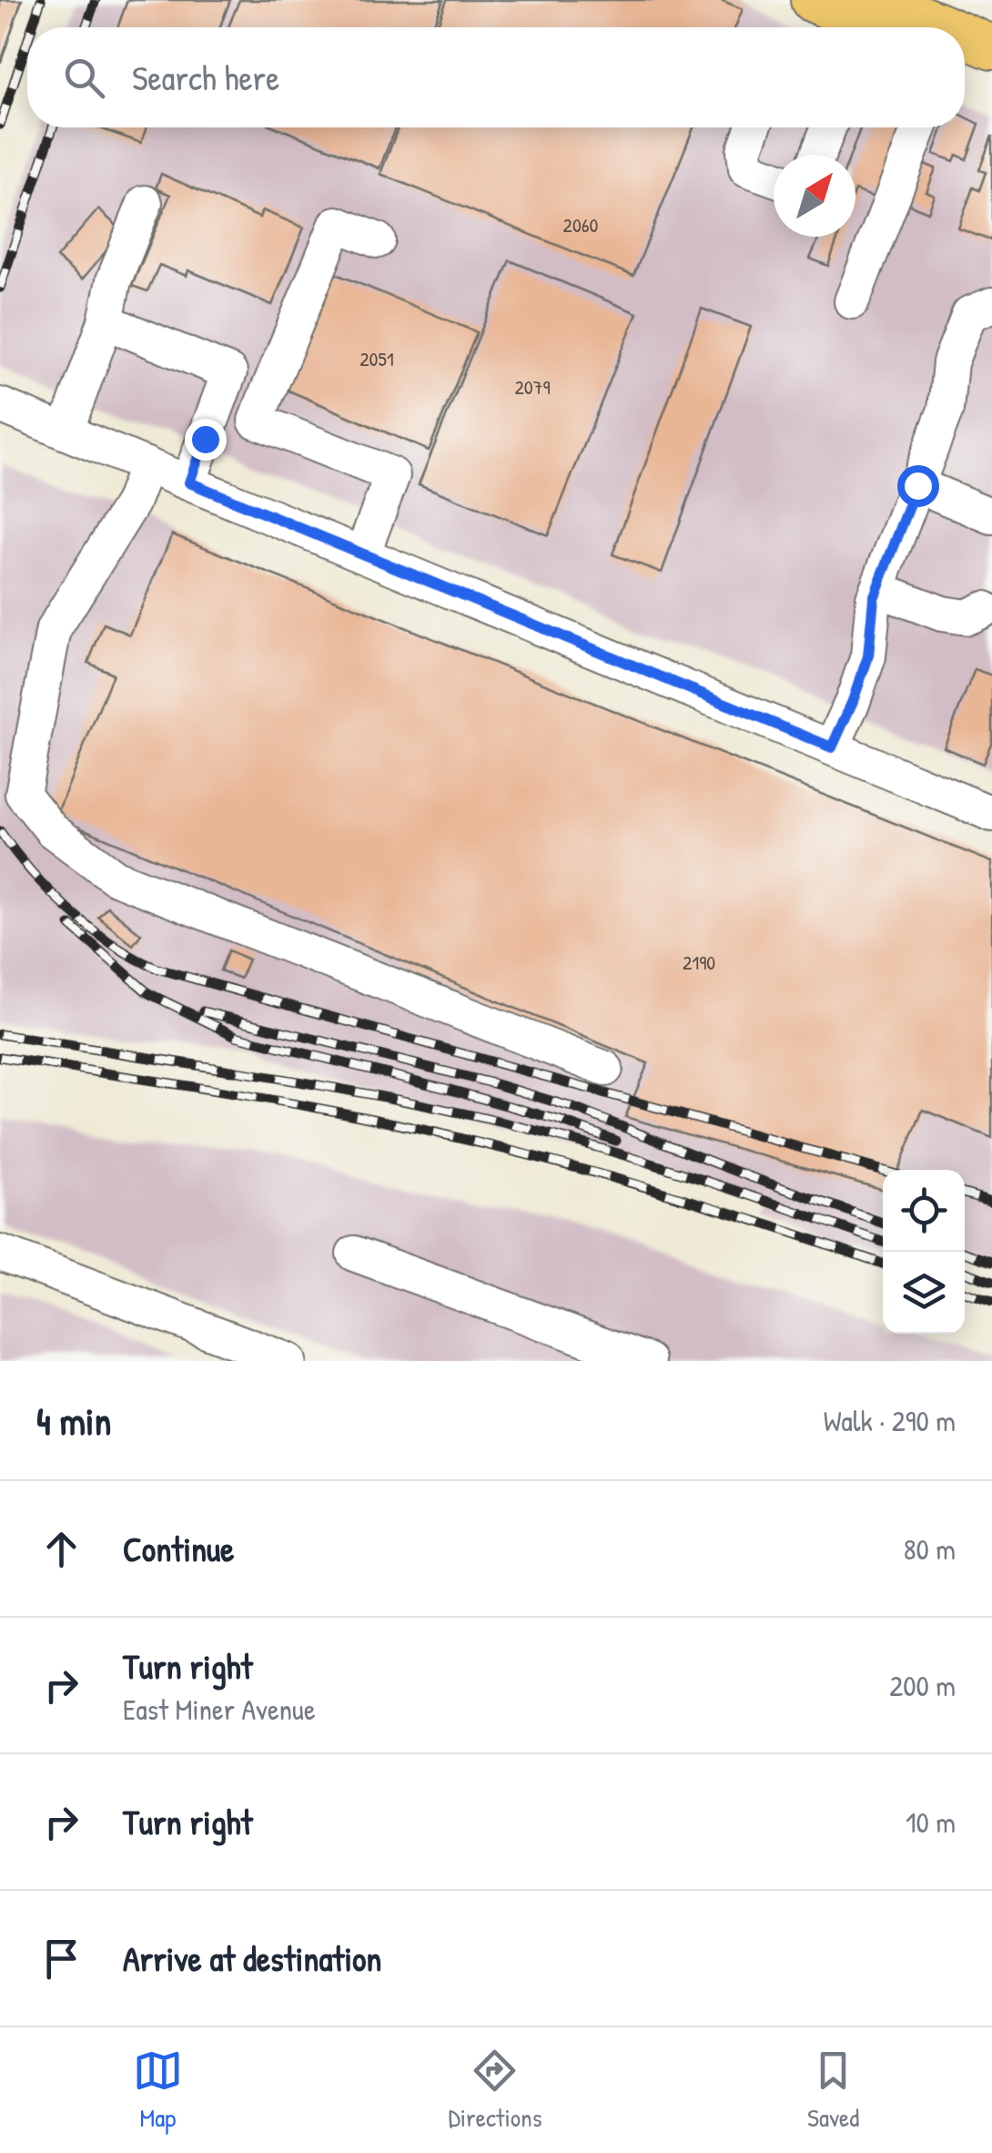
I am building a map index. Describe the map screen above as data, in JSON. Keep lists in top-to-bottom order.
{
  "house_numbers": [
    "2060",
    "2051",
    "2079",
    "2190"
  ],
  "north": "top right",
  "page": {
    "search": "Search here",
    "heading": ["4 min", "Walk · 290 m"],
    "list": [
      ["Continue", "80 m"],
      ["Turn right", "East Miner Avenue", "200 m"],
      ["Turn right", "10 m"],
      "Arrive at destination"
    ],
    "nav": ["Map", "Directions", "Saved"]
  }
}
